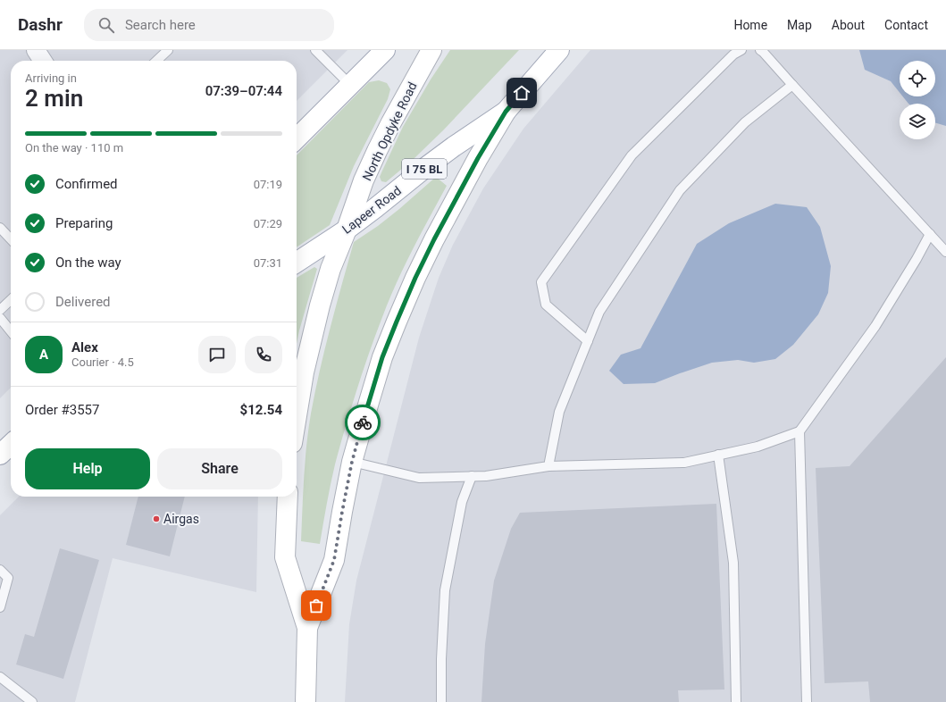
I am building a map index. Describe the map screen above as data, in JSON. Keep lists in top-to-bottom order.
{
  "streets": {
    "main road": ["North Opdyke Road", "I 75 BL", "Lapeer Road"]
  },
  "crossings": [
    ["North Opdyke Road", "Lapeer Road"]
  ],
  "places": ["Airgas"],
  "page": {
    "header": "Dashr",
    "search": "Search here",
    "nav": [
      "Home",
      "Map",
      "About",
      "Contact"
    ],
    "heading": ["2 min", "Arriving in", "07:39–07:44"],
    "panel": [
      "Alex",
      "Courier · 4.5",
      "Order #3557",
      "$12.54"
    ],
    "bar": "On the way · 110 m",
    "list": [
      ["Confirmed", "07:19"],
      ["Preparing", "07:29"],
      ["On the way", "07:31"],
      "Delivered"
    ],
    "round": "A",
    "buttons": ["Help", "Share"]
  }
}
